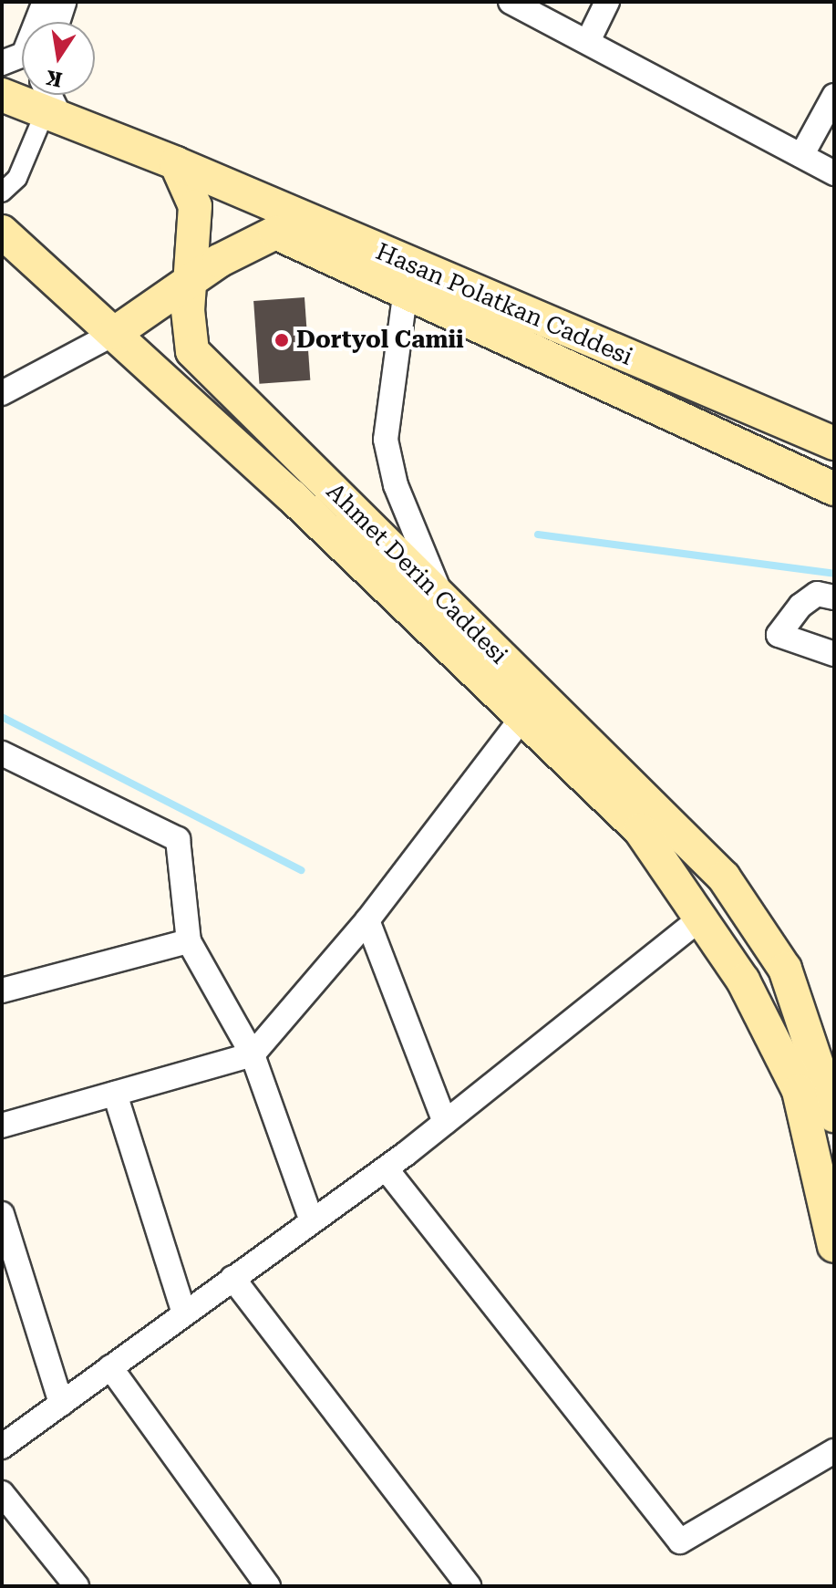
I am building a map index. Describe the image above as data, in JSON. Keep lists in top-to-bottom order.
{
  "streets": {
    "main road": ["Hasan Polatkan Caddesi", "Ahmet Derin Caddesi"]
  },
  "crossings": [
    ["Hasan Polatkan Caddesi", "Ahmet Derin Caddesi"]
  ],
  "places": ["Dortyol Camii"],
  "north": "bottom"
}
